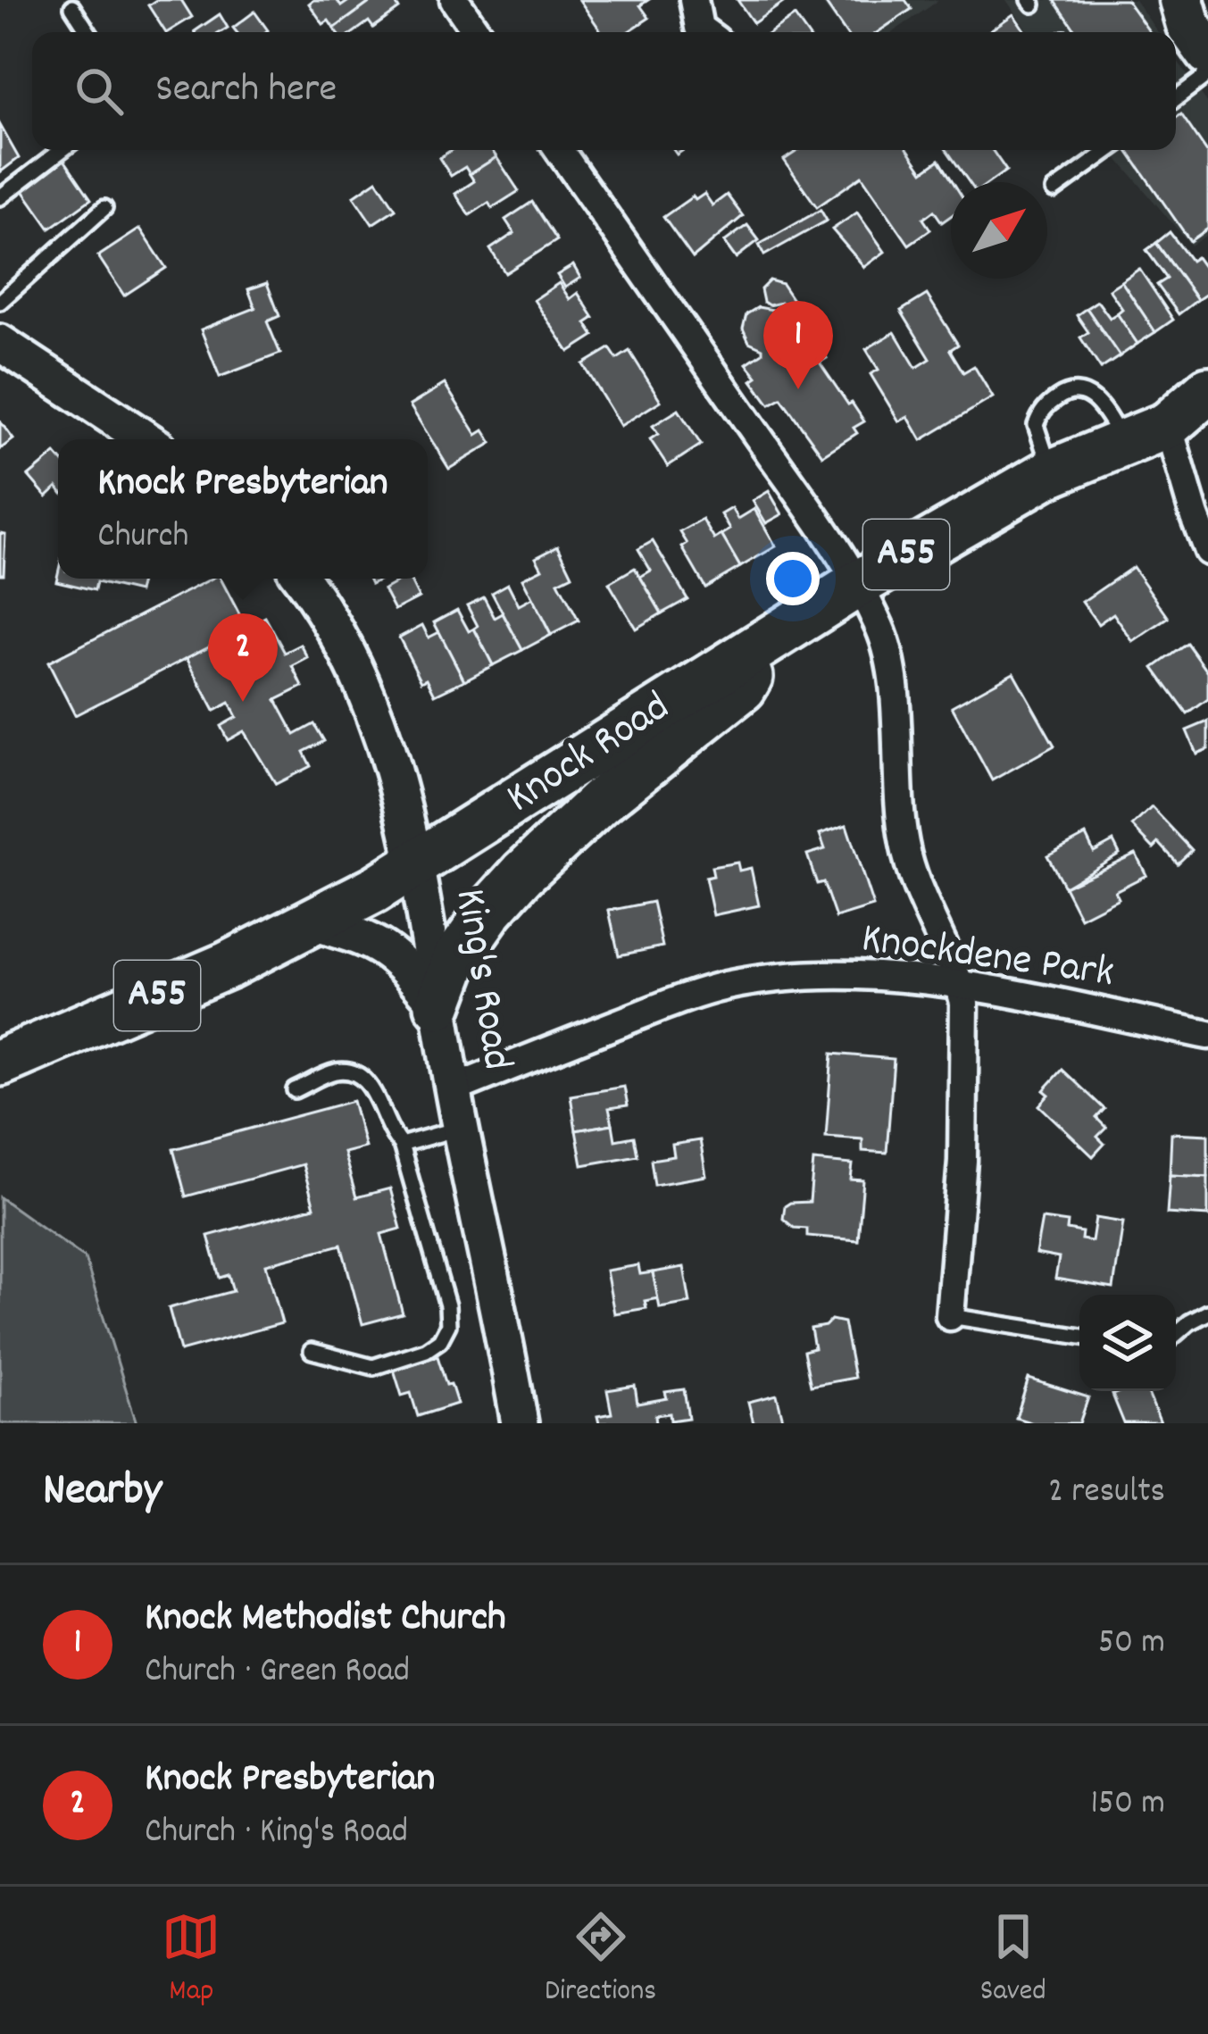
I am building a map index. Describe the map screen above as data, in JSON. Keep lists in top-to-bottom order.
{
  "streets": {
    "highway": ["A55", "Knock Road"],
    "street": ["Knockdene Park", "King's Road"]
  },
  "crossings": [
    ["Knock Road", "King's Road"],
    ["Knockdene Park", "King's Road"]
  ],
  "north": "top right",
  "page": {
    "search": "Search here",
    "pins": ["1", "2"],
    "popup": ["Knock Presbyterian", "Church"],
    "heading": ["Nearby", "2 results"],
    "list": [
      {
        "mark": "1",
        "name": "Knock Methodist Church",
        "note": "Church · Green Road",
        "value": "50 m"
      },
      {
        "mark": "2",
        "name": "Knock Presbyterian",
        "note": "Church · King's Road",
        "value": "150 m"
      }
    ],
    "nav": ["Map", "Directions", "Saved"]
  }
}
